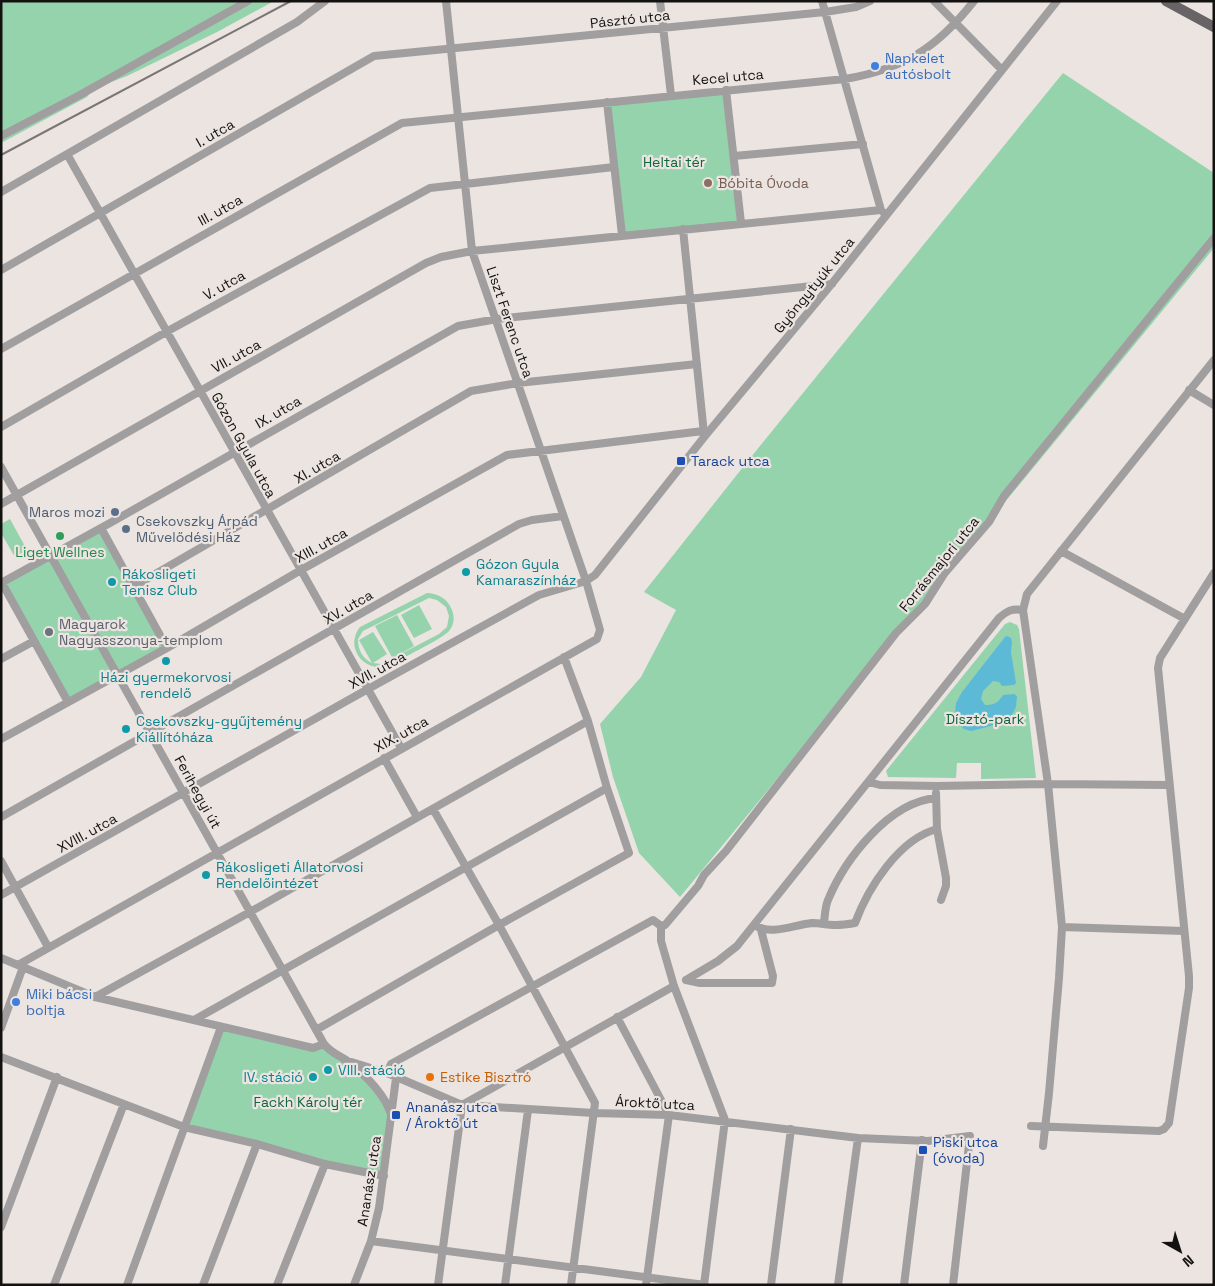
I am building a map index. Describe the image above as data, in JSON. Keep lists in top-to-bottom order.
{
  "streets": {
    "street": [
      "Pásztó utca",
      "Kecel utca",
      "I. utca",
      "III. utca",
      "V. utca",
      "Gyöngytyúk utca",
      "Liszt Ferenc utca",
      "VII. utca",
      "IX. utca",
      "Gózon Gyula utca",
      "XI. utca",
      "XIII. utca",
      "Forrásmajori utca",
      "XV. utca",
      "XVII. utca",
      "XIX. utca",
      "Ferihegyi út",
      "XVIII. utca",
      "Ároktő utca",
      "Ananász utca"
    ]
  },
  "crossings": [
    ["Pásztó utca", "I. utca"],
    ["Pásztó utca", "Liszt Ferenc utca"],
    ["Kecel utca", "III. utca"],
    ["Kecel utca", "Liszt Ferenc utca"],
    ["I. utca", "Liszt Ferenc utca"],
    ["I. utca", "Gózon Gyula utca"],
    ["III. utca", "Liszt Ferenc utca"],
    ["III. utca", "Gózon Gyula utca"],
    ["V. utca", "Liszt Ferenc utca"],
    ["V. utca", "Gózon Gyula utca"],
    ["Gyöngytyúk utca", "Liszt Ferenc utca"],
    ["Gyöngytyúk utca", "VII. utca"],
    ["Gyöngytyúk utca", "IX. utca"],
    ["Gyöngytyúk utca", "XVII. utca"],
    ["Liszt Ferenc utca", "VII. utca"],
    ["Liszt Ferenc utca", "IX. utca"],
    ["Liszt Ferenc utca", "XI. utca"],
    ["Liszt Ferenc utca", "XIII. utca"],
    ["Liszt Ferenc utca", "XV. utca"],
    ["Liszt Ferenc utca", "XVII. utca"],
    ["Liszt Ferenc utca", "XIX. utca"],
    ["VII. utca", "Gózon Gyula utca"],
    ["VII. utca", "Ferihegyi út"],
    ["IX. utca", "Gózon Gyula utca"],
    ["IX. utca", "Ferihegyi út"],
    ["Gózon Gyula utca", "XI. utca"],
    ["Gózon Gyula utca", "XIII. utca"],
    ["Gózon Gyula utca", "XV. utca"],
    ["Gózon Gyula utca", "XVII. utca"],
    ["Gózon Gyula utca", "XIX. utca"],
    ["XIII. utca", "Ferihegyi út"],
    ["XV. utca", "Ferihegyi út"],
    ["XVII. utca", "Ferihegyi út"],
    ["XVII. utca", "XVIII. utca"],
    ["XIX. utca", "Ferihegyi út"],
    ["Ferihegyi út", "XVIII. utca"],
    ["Ferihegyi út", "Ároktő utca"],
    ["Ferihegyi út", "Ananász utca"],
    ["Ároktő utca", "Ananász utca"]
  ],
  "parks": ["Heltai tér", "Dísztó-park", "Fackh Károly tér"],
  "places": {
    "other": [
      "Napkelet autósbolt",
      "Bóbita Óvoda",
      "Maros mozi",
      "Csekovszky Árpád Művelődési Ház",
      "Liget Wellnes",
      "Gózon Gyula Kamaraszínház",
      "Rákosligeti Tenisz Club",
      "Magyarok Nagyasszonya-templom",
      "Házi gyermekorvosi rendelő",
      "Csekovszky-gyűjtemény Kiállítóháza",
      "Rákosligeti Állatorvosi Rendelőintézet",
      "Miki bácsi boltja",
      "VIII. stáció",
      "IV. stáció",
      "Estike Bisztró"
    ],
    "transit": ["Tarack utca", "Ananász utca / Ároktő út", "Piski utca (óvoda)"]
  },
  "north": "bottom right"
}
